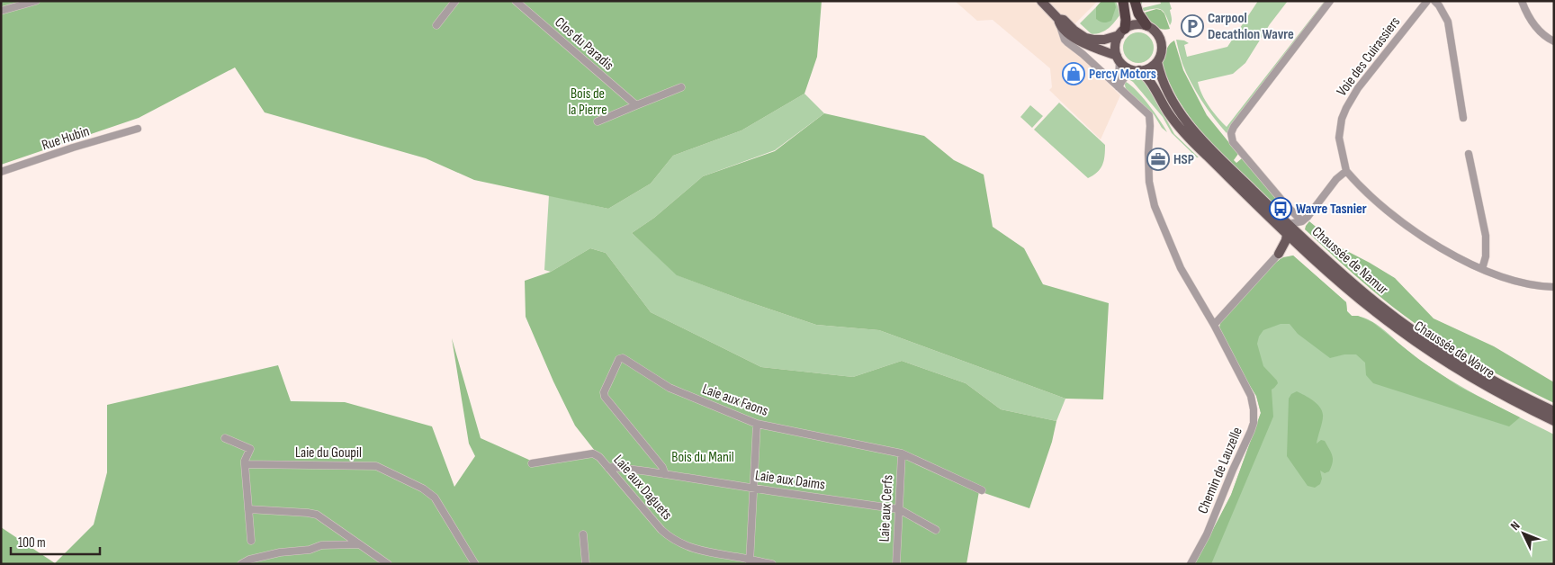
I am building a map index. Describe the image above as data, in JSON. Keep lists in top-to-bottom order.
{
  "streets": {
    "main road": ["Chaussée de Namur", "Chaussée de Wavre"],
    "street": [
      "Clos du Paradis",
      "Voie des Cuirassiers",
      "Rue Hubin",
      "Laie aux Faons",
      "Laie du Goupil",
      "Chemin de Lauzelle",
      "Laie aux Daims",
      "Laie aux Daguets",
      "Laie aux Cerfs"
    ]
  },
  "crossings": [
    ["Chaussée de Namur", "Chaussée de Wavre"],
    ["Chaussée de Namur", "Chemin de Lauzelle"],
    ["Laie aux Faons", "Laie aux Daims"],
    ["Laie aux Faons", "Laie aux Cerfs"],
    ["Laie aux Daims", "Laie aux Daguets"],
    ["Laie aux Daims", "Laie aux Cerfs"]
  ],
  "parks": ["Bois de la Pierre", "Bois du Manil"],
  "places": {
    "parking": ["Carpool Decathlon Wavre"],
    "shop": ["Percy Motors"],
    "office": ["HSP"],
    "bus stop": ["Wavre Tasnier"]
  },
  "scale_bar": "100 m",
  "north": "top left"
}
